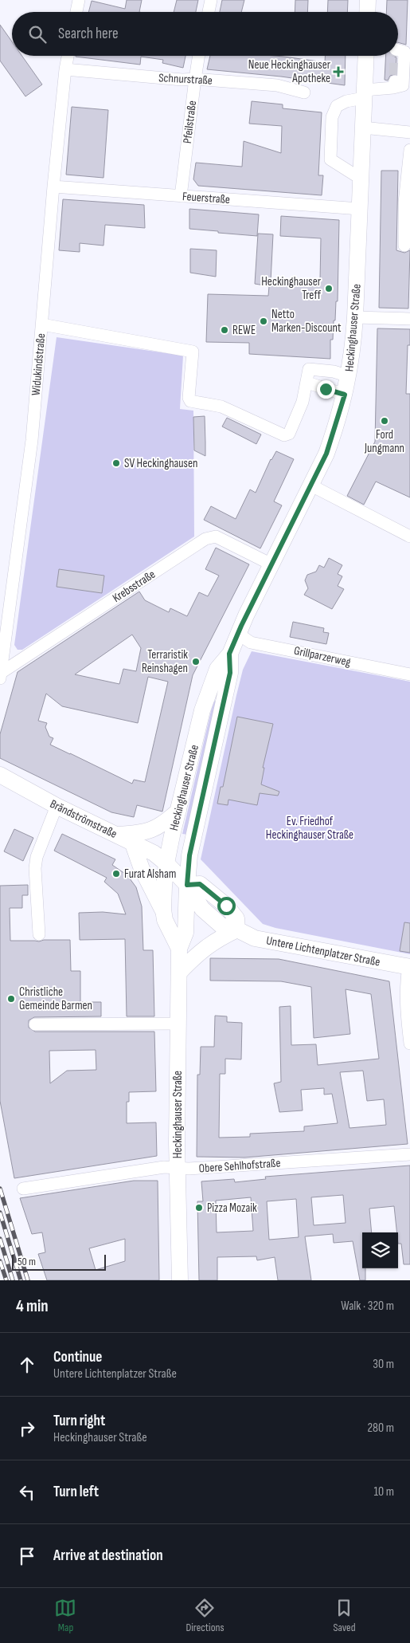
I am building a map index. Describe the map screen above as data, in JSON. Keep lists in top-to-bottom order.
{
  "streets": {
    "main road": ["Heckinghauser Straße", "Brändströmstraße", "Untere Lichtenplatzer Straße"],
    "street": [
      "Schnurstraße",
      "Pfeilstraße",
      "Feuerstraße",
      "Widukindstraße",
      "Krebsstraße",
      "Grillparzerweg",
      "Obere Sehlhofstraße"
    ]
  },
  "crossings": [
    ["Schnurstraße", "Pfeilstraße"],
    ["Schnurstraße", "Widukindstraße"],
    ["Pfeilstraße", "Feuerstraße"],
    ["Feuerstraße", "Heckinghauser Straße"],
    ["Feuerstraße", "Widukindstraße"],
    ["Heckinghauser Straße", "Krebsstraße"],
    ["Heckinghauser Straße", "Grillparzerweg"],
    ["Heckinghauser Straße", "Brändströmstraße"],
    ["Heckinghauser Straße", "Obere Sehlhofstraße"],
    ["Widukindstraße", "Krebsstraße"]
  ],
  "parks": ["Ev. Friedhof Heckinghauser Straße"],
  "places": {
    "health": ["Neue Heckinghauser Apotheke"],
    "other": [
      "Heckinghauser Treff",
      "Netto Marken-Discount",
      "REWE",
      "Ford Jungmann",
      "SV Heckinghausen",
      "Terraristik Reinshagen",
      "Furat Alsham",
      "Christliche Gemeinde Barmen",
      "Pizza Mozaik"
    ]
  },
  "scale_bar": "50 m",
  "page": {
    "search": "Search here",
    "scale": "50 m",
    "heading": ["4 min", "Walk · 320 m"],
    "list": [
      ["Continue", "Untere Lichtenplatzer Straße", "30 m"],
      ["Turn right", "Heckinghauser Straße", "280 m"],
      ["Turn left", "10 m"],
      "Arrive at destination"
    ],
    "nav": ["Map", "Directions", "Saved"]
  }
}
